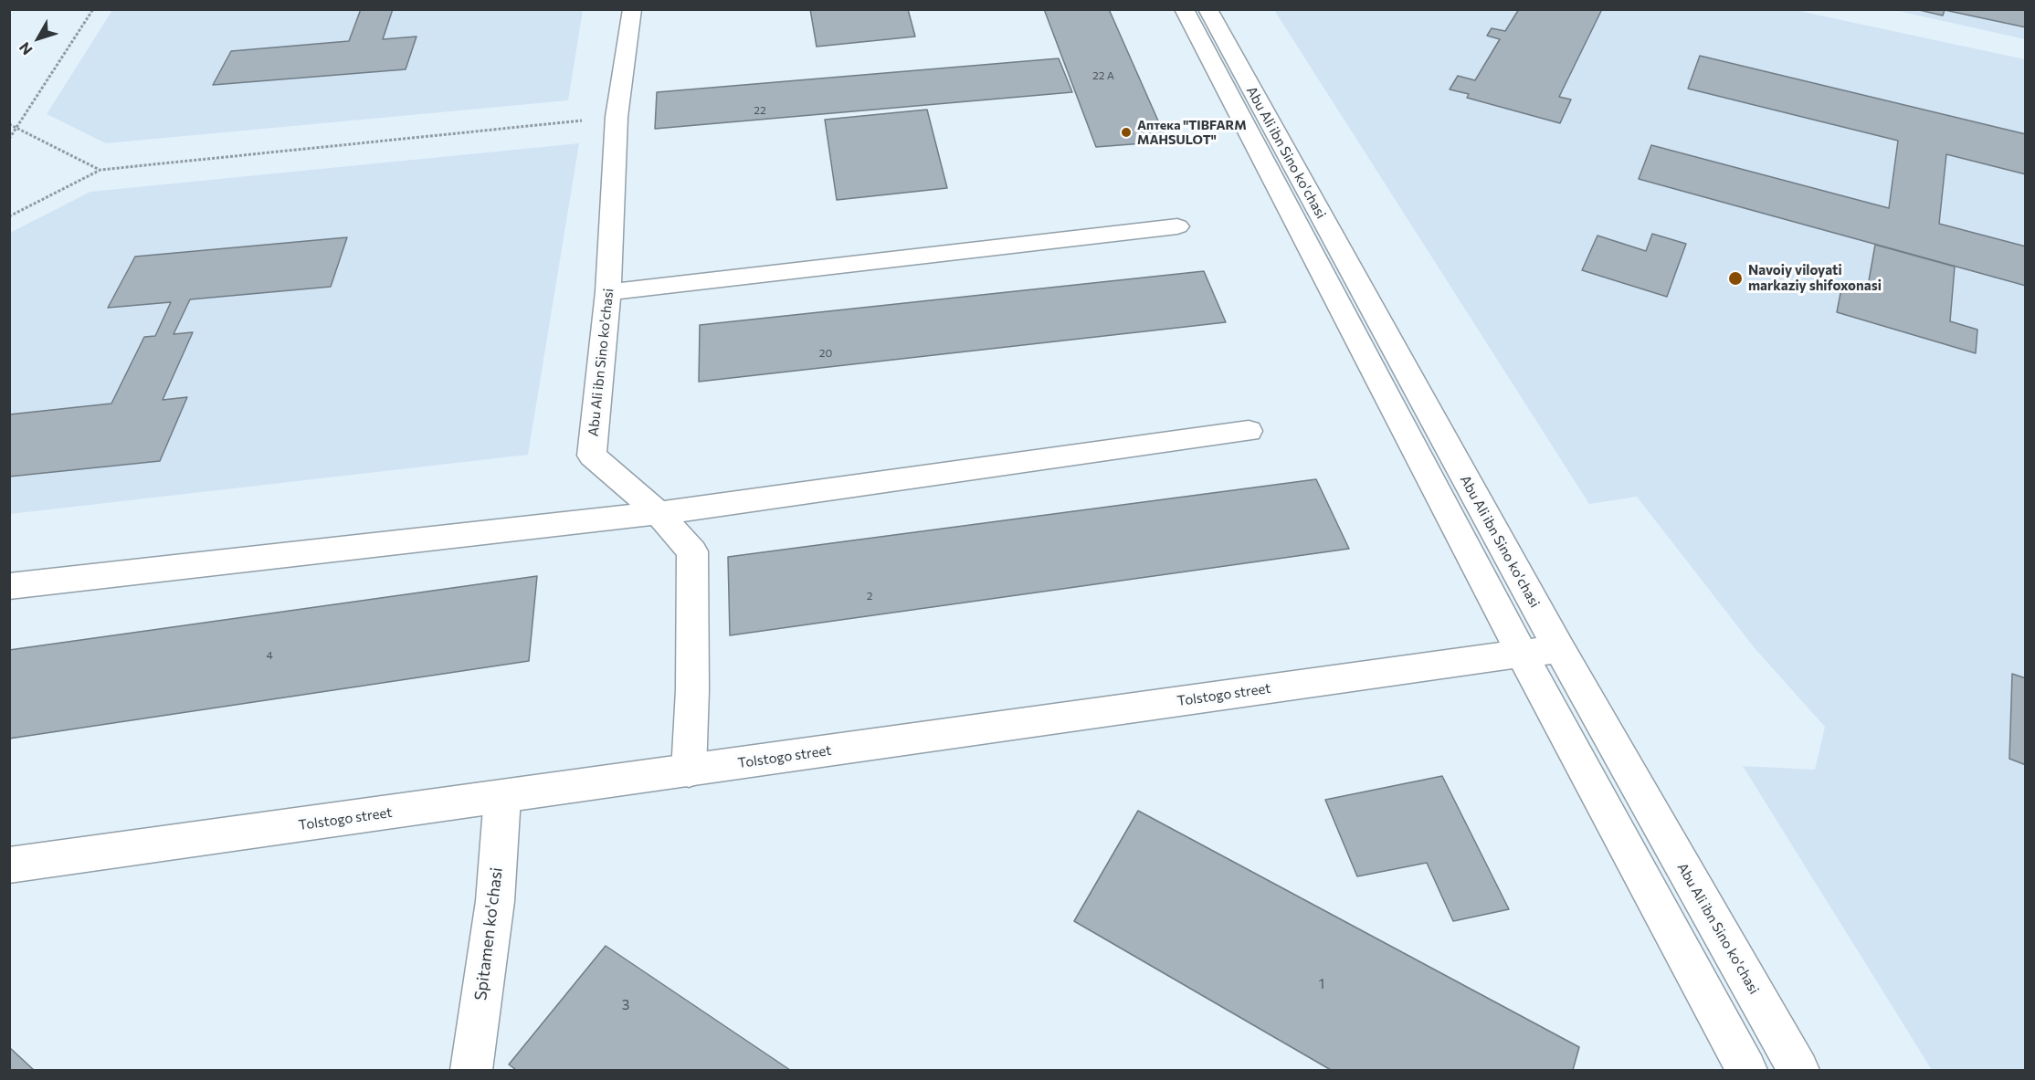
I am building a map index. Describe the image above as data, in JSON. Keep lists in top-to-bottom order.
{
  "streets": {
    "street": ["Abu Ali ibn Sino ko'chasi", "Tolstogo street", "Spitamen ko'chasi"]
  },
  "crossings": [
    ["Abu Ali ibn Sino ko'chasi", "Tolstogo street"],
    ["Tolstogo street", "Spitamen ko'chasi"]
  ],
  "places": ["Аптека \"TIBFARM MAHSULOT\"", "Navoiy viloyati markaziy shifoxonasi"],
  "house_numbers": [
    "22 А",
    "22",
    "20",
    "2",
    "4",
    "1",
    "3"
  ],
  "north": "bottom left"
}
